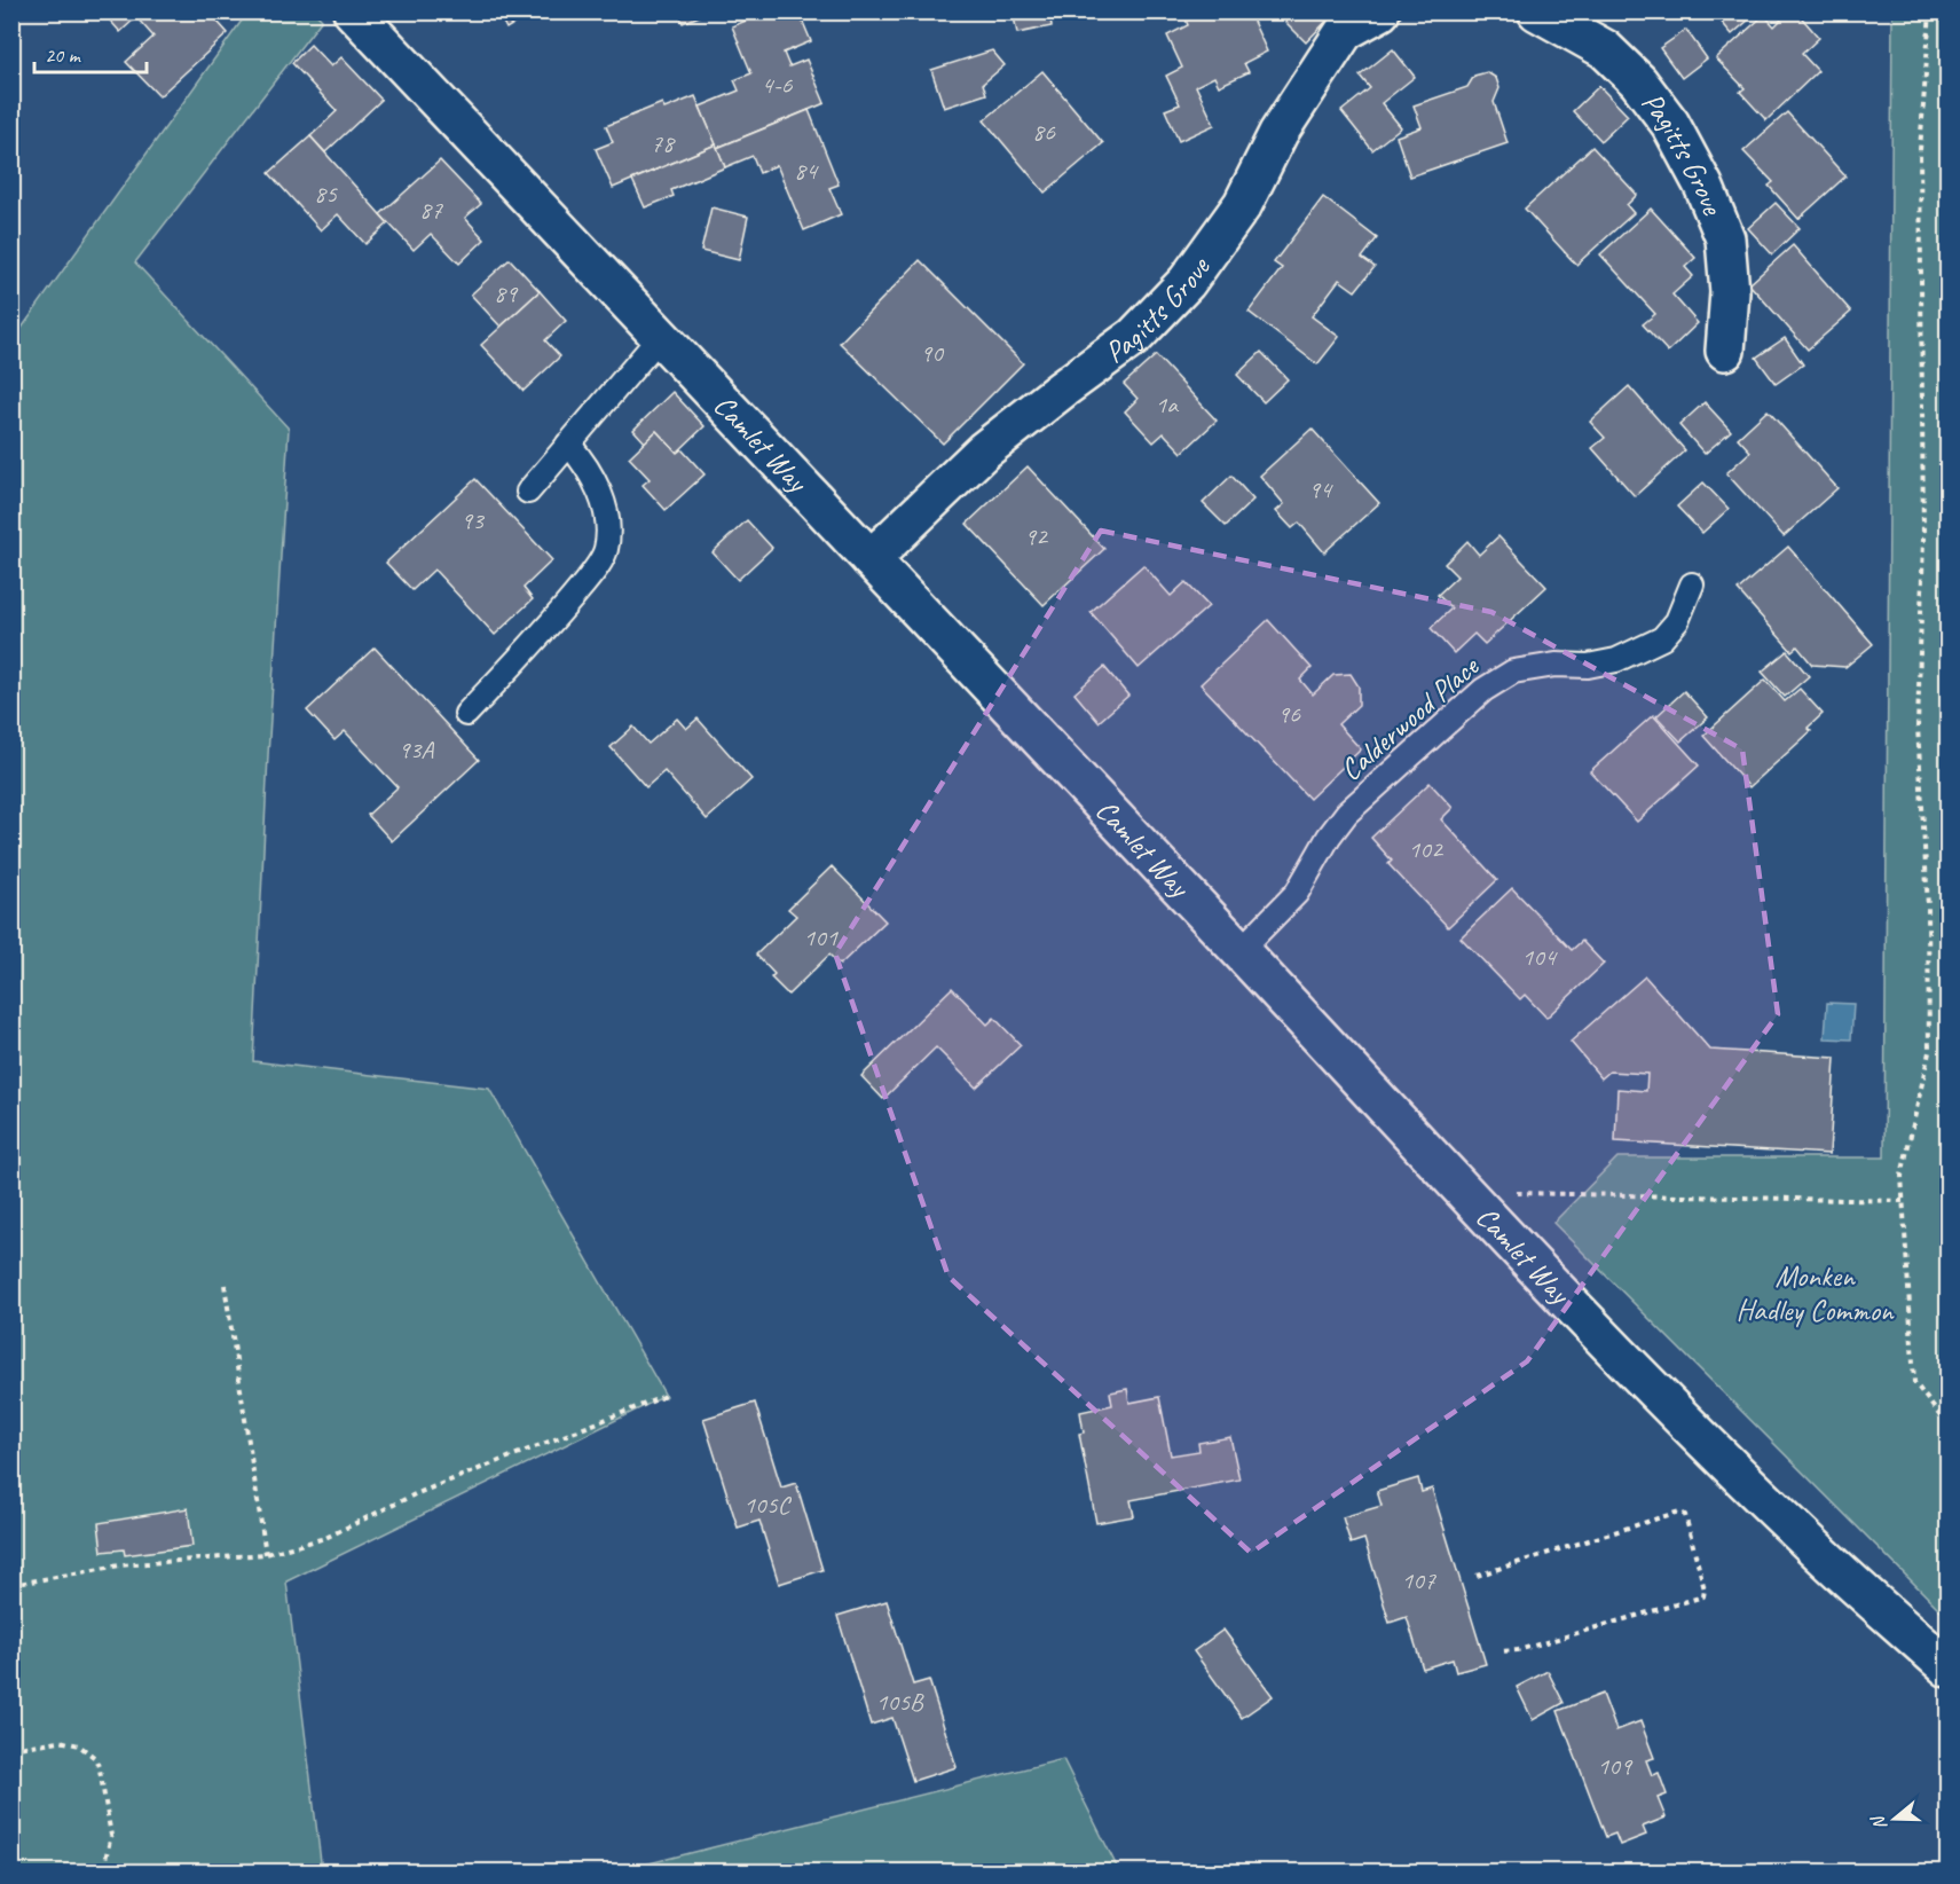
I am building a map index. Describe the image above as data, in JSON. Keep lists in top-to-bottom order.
{
  "streets": {
    "street": ["Pagitts Grove", "Camlet Way"],
    "lane": ["Calderwood Place"]
  },
  "crossings": [
    ["Pagitts Grove", "Camlet Way"],
    ["Camlet Way", "Calderwood Place"]
  ],
  "parks": ["Monken Hadley Common"],
  "house_numbers": [
    "4-6",
    "86",
    "78",
    "84",
    "85",
    "87",
    "89",
    "90",
    "1a",
    "94",
    "93",
    "92",
    "96",
    "93A",
    "102",
    "101",
    "104",
    "105C",
    "107",
    "105B",
    "109"
  ],
  "scale_bar": "20 m",
  "north": "left"
}
